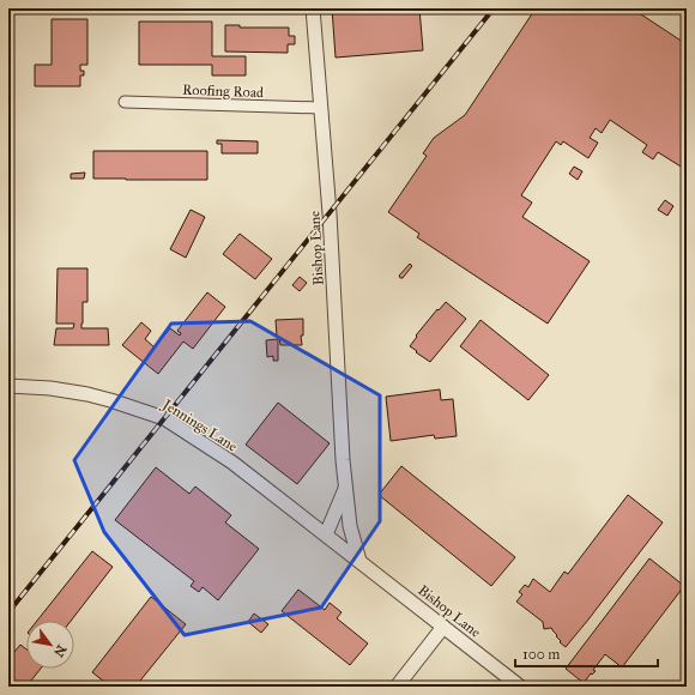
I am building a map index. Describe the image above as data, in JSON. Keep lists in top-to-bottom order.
{
  "streets": {
    "street": ["Roofing Road", "Bishop Lane", "Jennings Lane"]
  },
  "crossings": [
    ["Roofing Road", "Bishop Lane"],
    ["Bishop Lane", "Jennings Lane"]
  ],
  "scale_bar": "100 m",
  "north": "bottom right"
}
